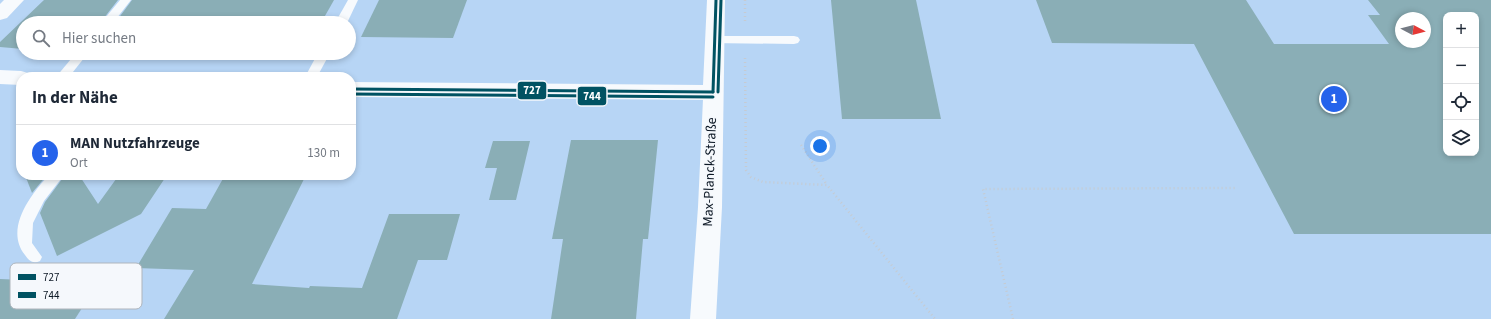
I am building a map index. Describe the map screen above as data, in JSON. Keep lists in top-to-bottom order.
{
  "streets": {
    "street": ["Max-Planck-Straße"]
  },
  "lines": ["transit line 727", "transit line 744"],
  "legend": ["727", "744"],
  "north": "right",
  "page": {
    "map_buttons": ["+", "−"],
    "search": "Hier suchen",
    "heading": "In der Nähe",
    "pins": "1",
    "list": [
      {
        "mark": "1",
        "name": "MAN Nutzfahrzeuge",
        "note": "Ort",
        "value": "130 m"
      }
    ]
  }
}
